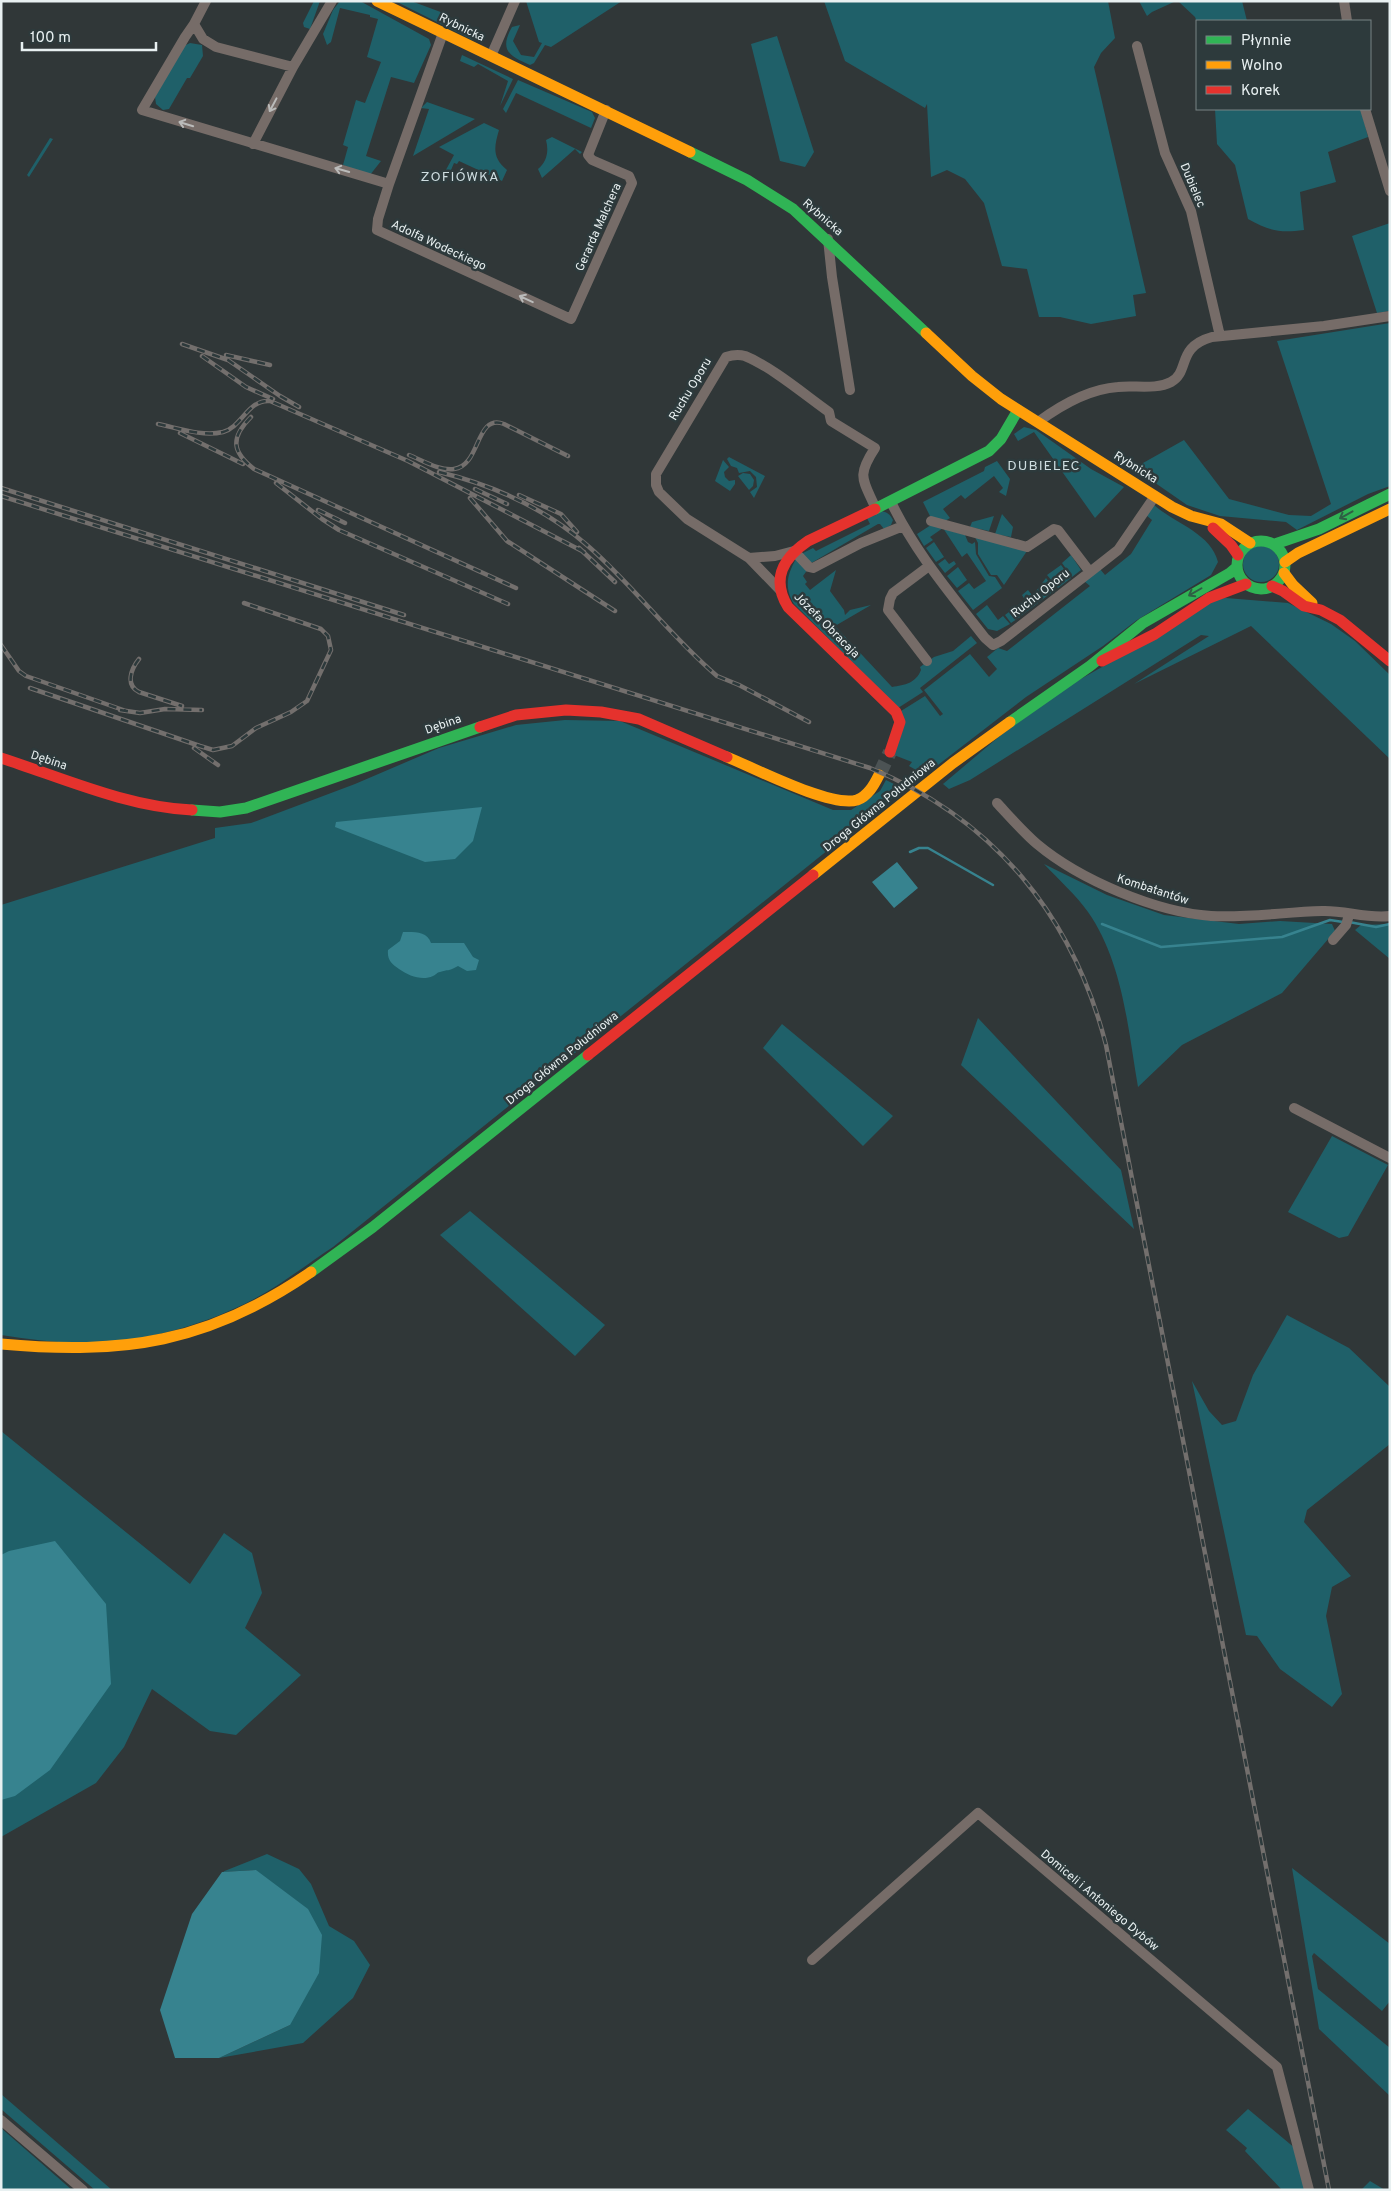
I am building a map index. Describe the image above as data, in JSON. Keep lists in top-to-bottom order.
{
  "streets": {
    "street": [
      "Rybnicka",
      "Dubielec",
      "Gerarda Malchera",
      "Adolfa Wodeckiego",
      "Ruchu Oporu",
      "Józefa Obracaja",
      "Dębina",
      "Droga Główna Południowa",
      "Kombatantów",
      "Domiceli i Antoniego Dybów"
    ]
  },
  "crossings": [
    ["Rybnicka", "Gerarda Malchera"],
    ["Rybnicka", "Adolfa Wodeckiego"],
    ["Rybnicka", "Ruchu Oporu"],
    ["Rybnicka", "Droga Główna Południowa"],
    ["Gerarda Malchera", "Adolfa Wodeckiego"],
    ["Ruchu Oporu", "Józefa Obracaja"]
  ],
  "districts": ["ZOFIÓWKA", "DUBIELEC"],
  "legend": ["Płynnie", "Wolno", "Korek"],
  "scale_bar": "100 m"
}
